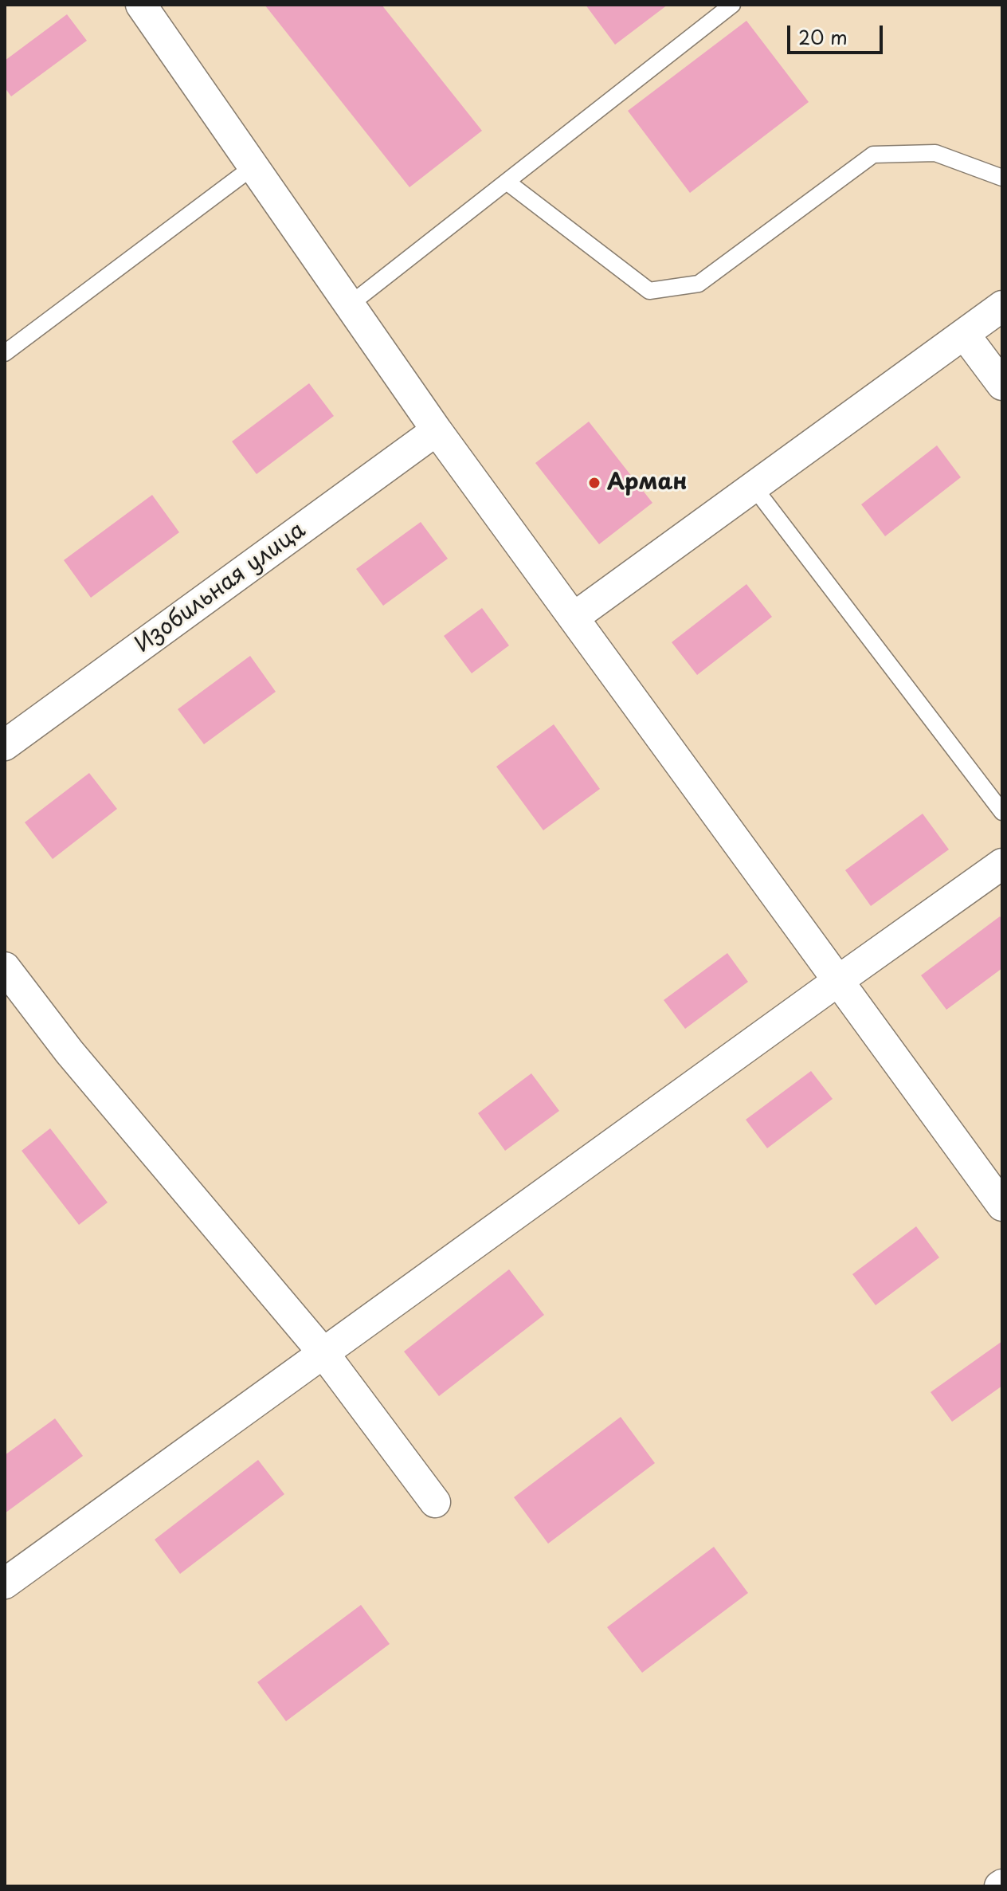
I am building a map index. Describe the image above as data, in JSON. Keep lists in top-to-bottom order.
{
  "streets": {
    "street": ["Изобильная улица"]
  },
  "places": ["Арман"],
  "scale_bar": "20 m"
}
